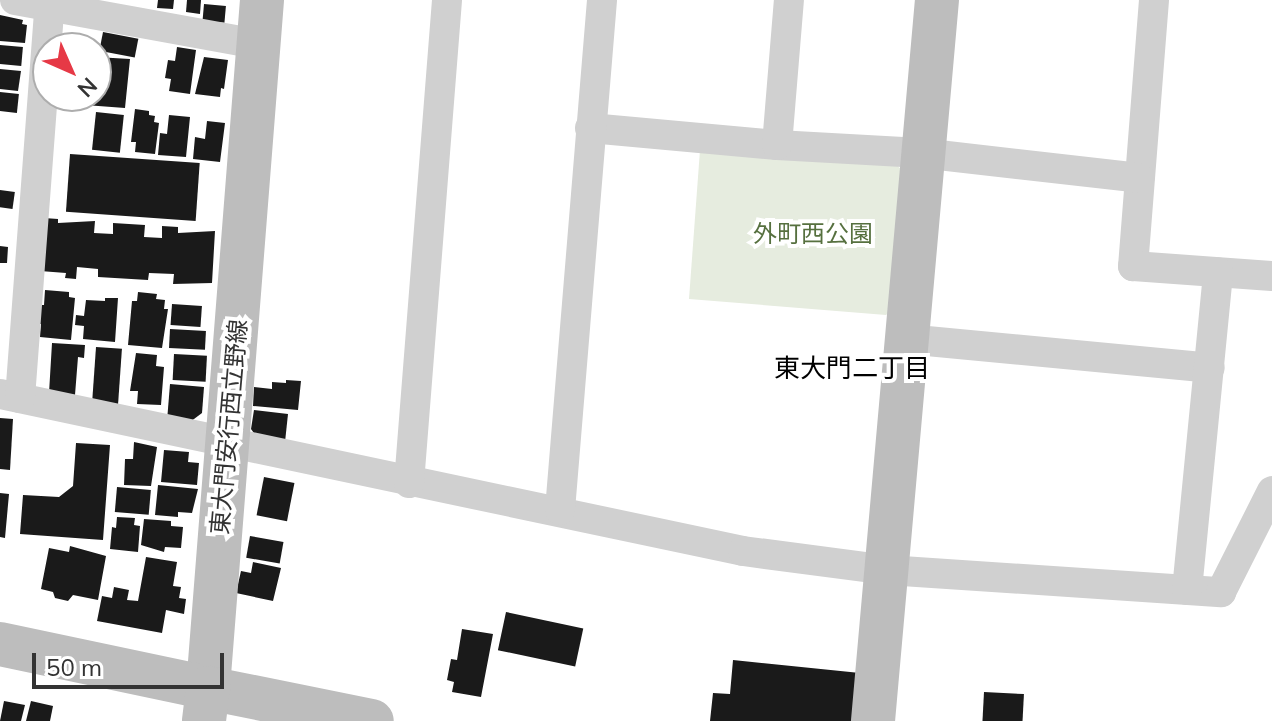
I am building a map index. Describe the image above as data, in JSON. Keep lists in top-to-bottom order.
{
  "streets": {
    "street": ["東大門安行西立野線"]
  },
  "districts": ["東大門二丁目"],
  "parks": ["外町西公園"],
  "scale_bar": "50 m",
  "north": "bottom right"
}
